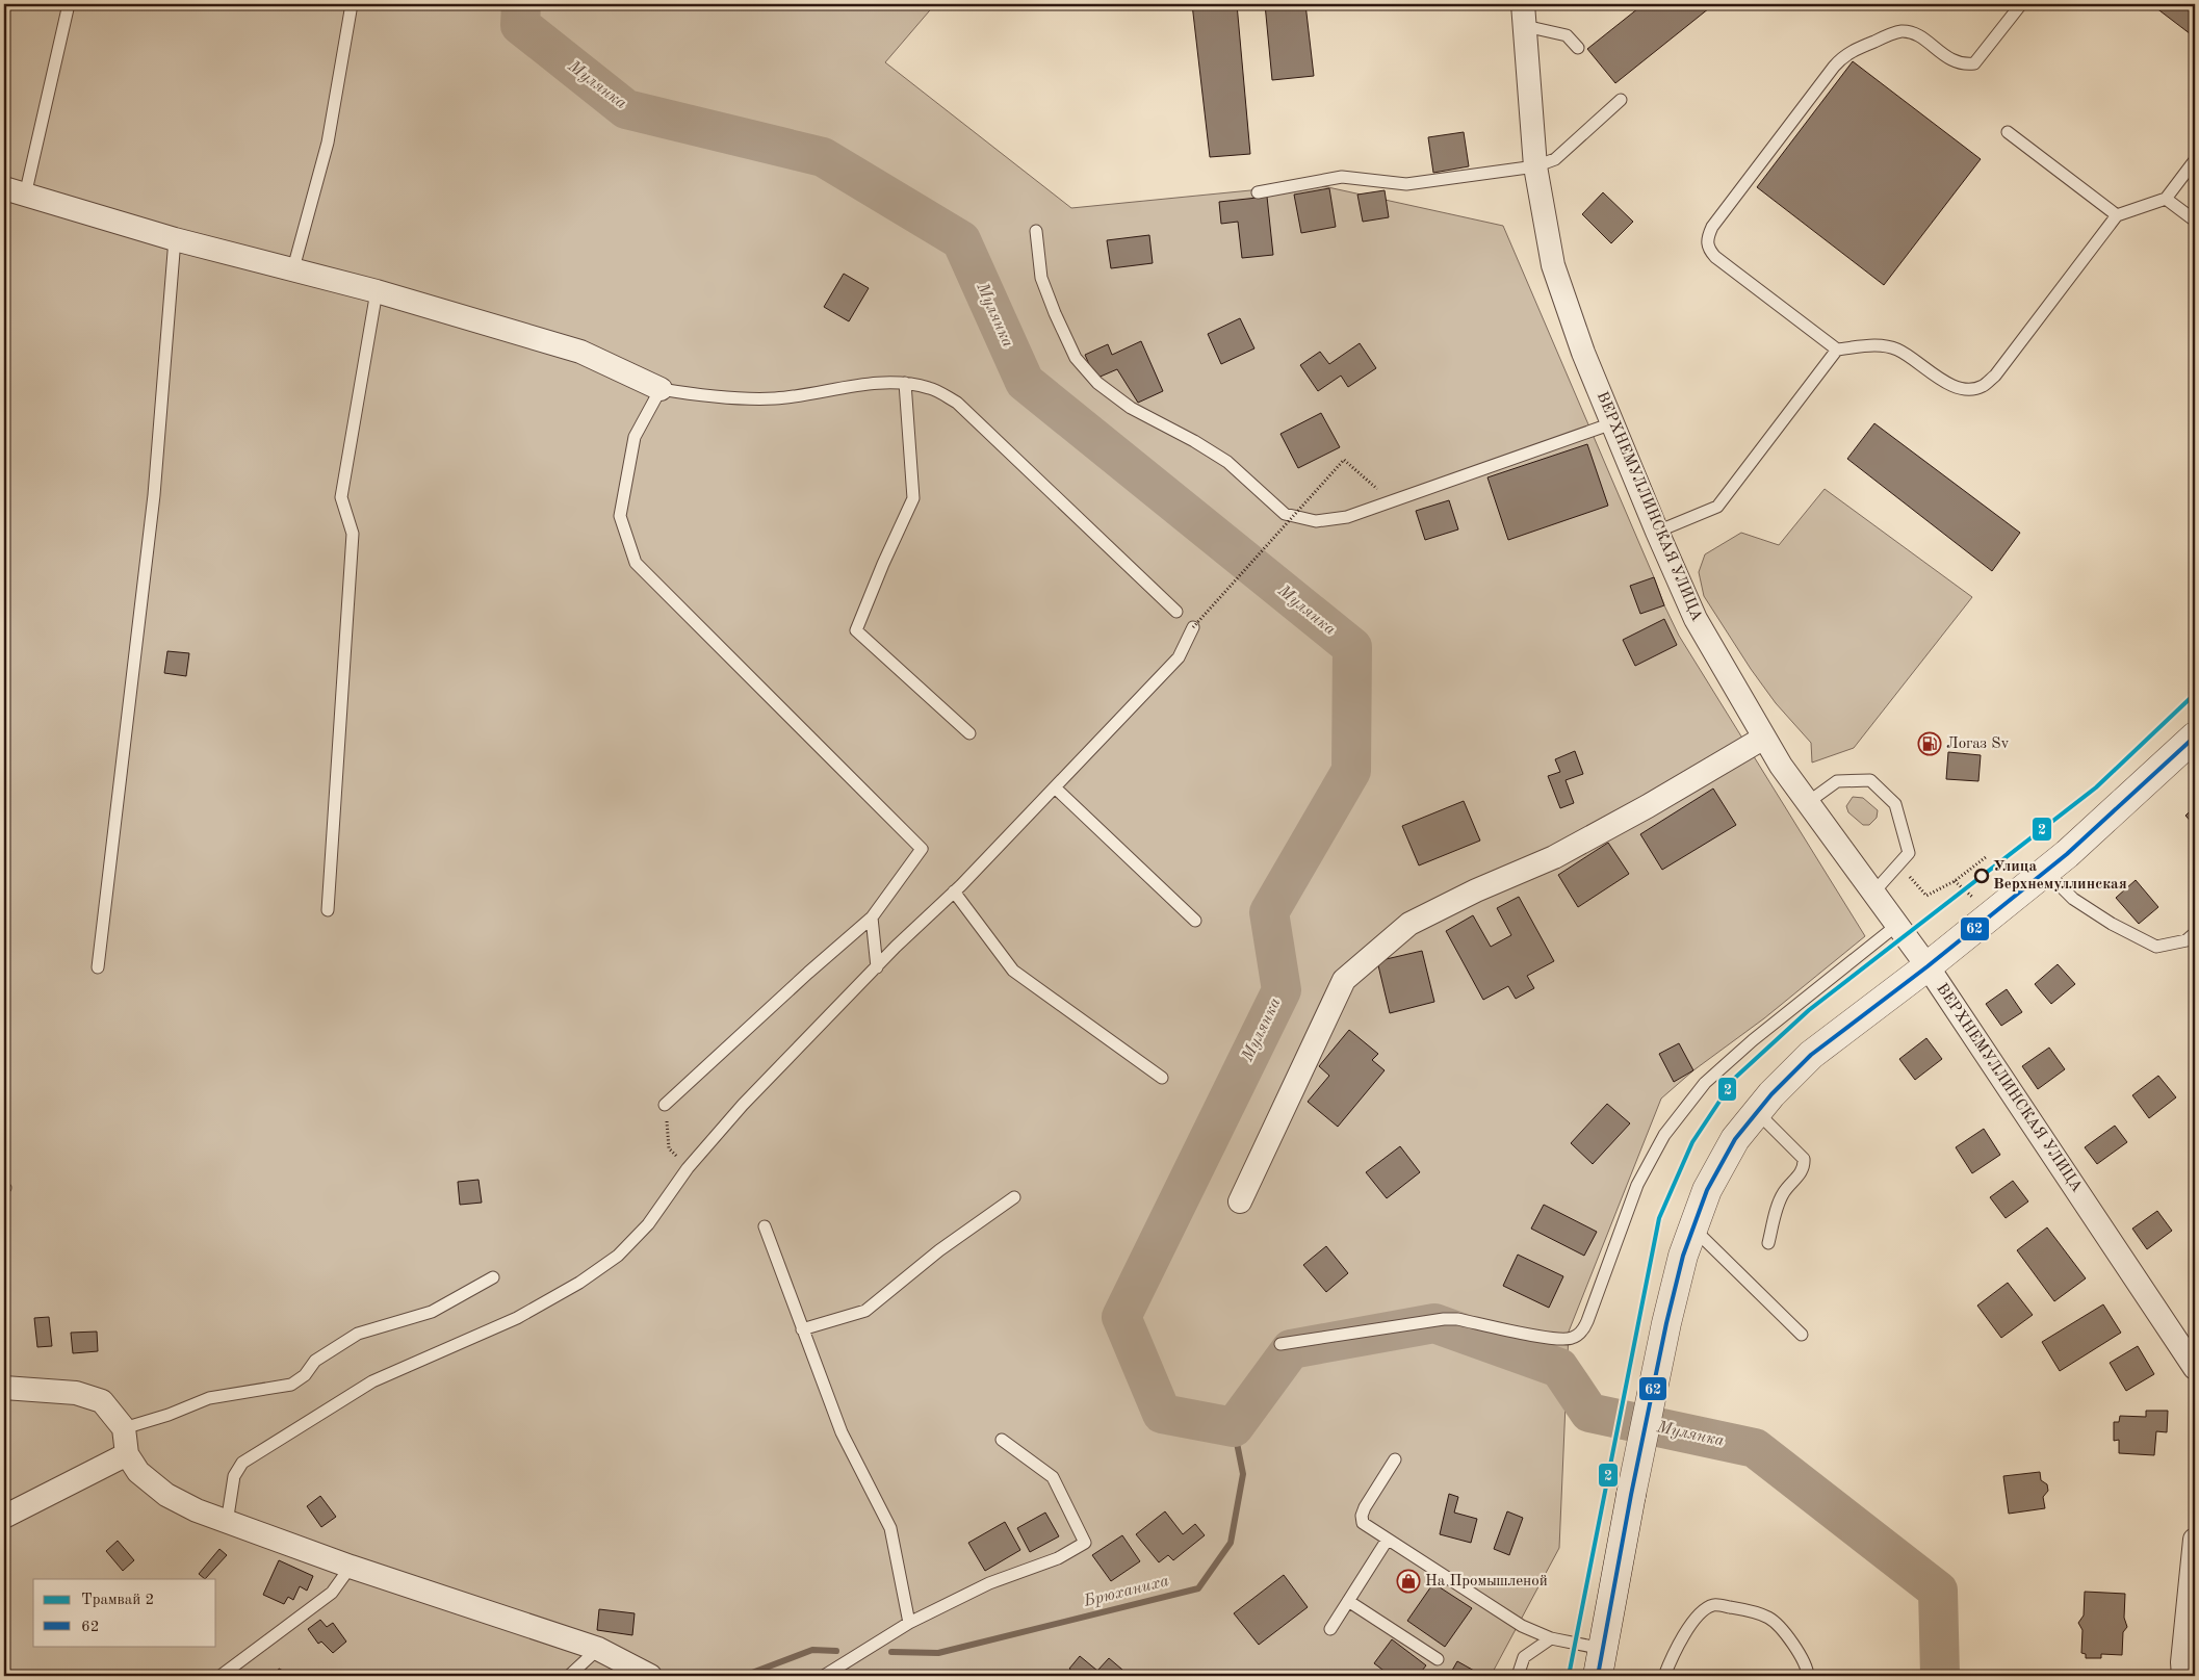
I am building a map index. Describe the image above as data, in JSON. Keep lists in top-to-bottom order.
{
  "streets": {
    "street": ["ВЕРХНЕМУЛЛИНСКАЯ УЛИЦА"]
  },
  "water": ["Мулянка", "Брюханиха"],
  "places": {
    "fuel station": ["Логаз Sv"],
    "other": ["Улица Верхнемуллинская"],
    "shop": ["На Промышленой"]
  },
  "lines": ["tram line 2", "transit line 62"],
  "legend": ["Трамвай 2", "62"]
}
